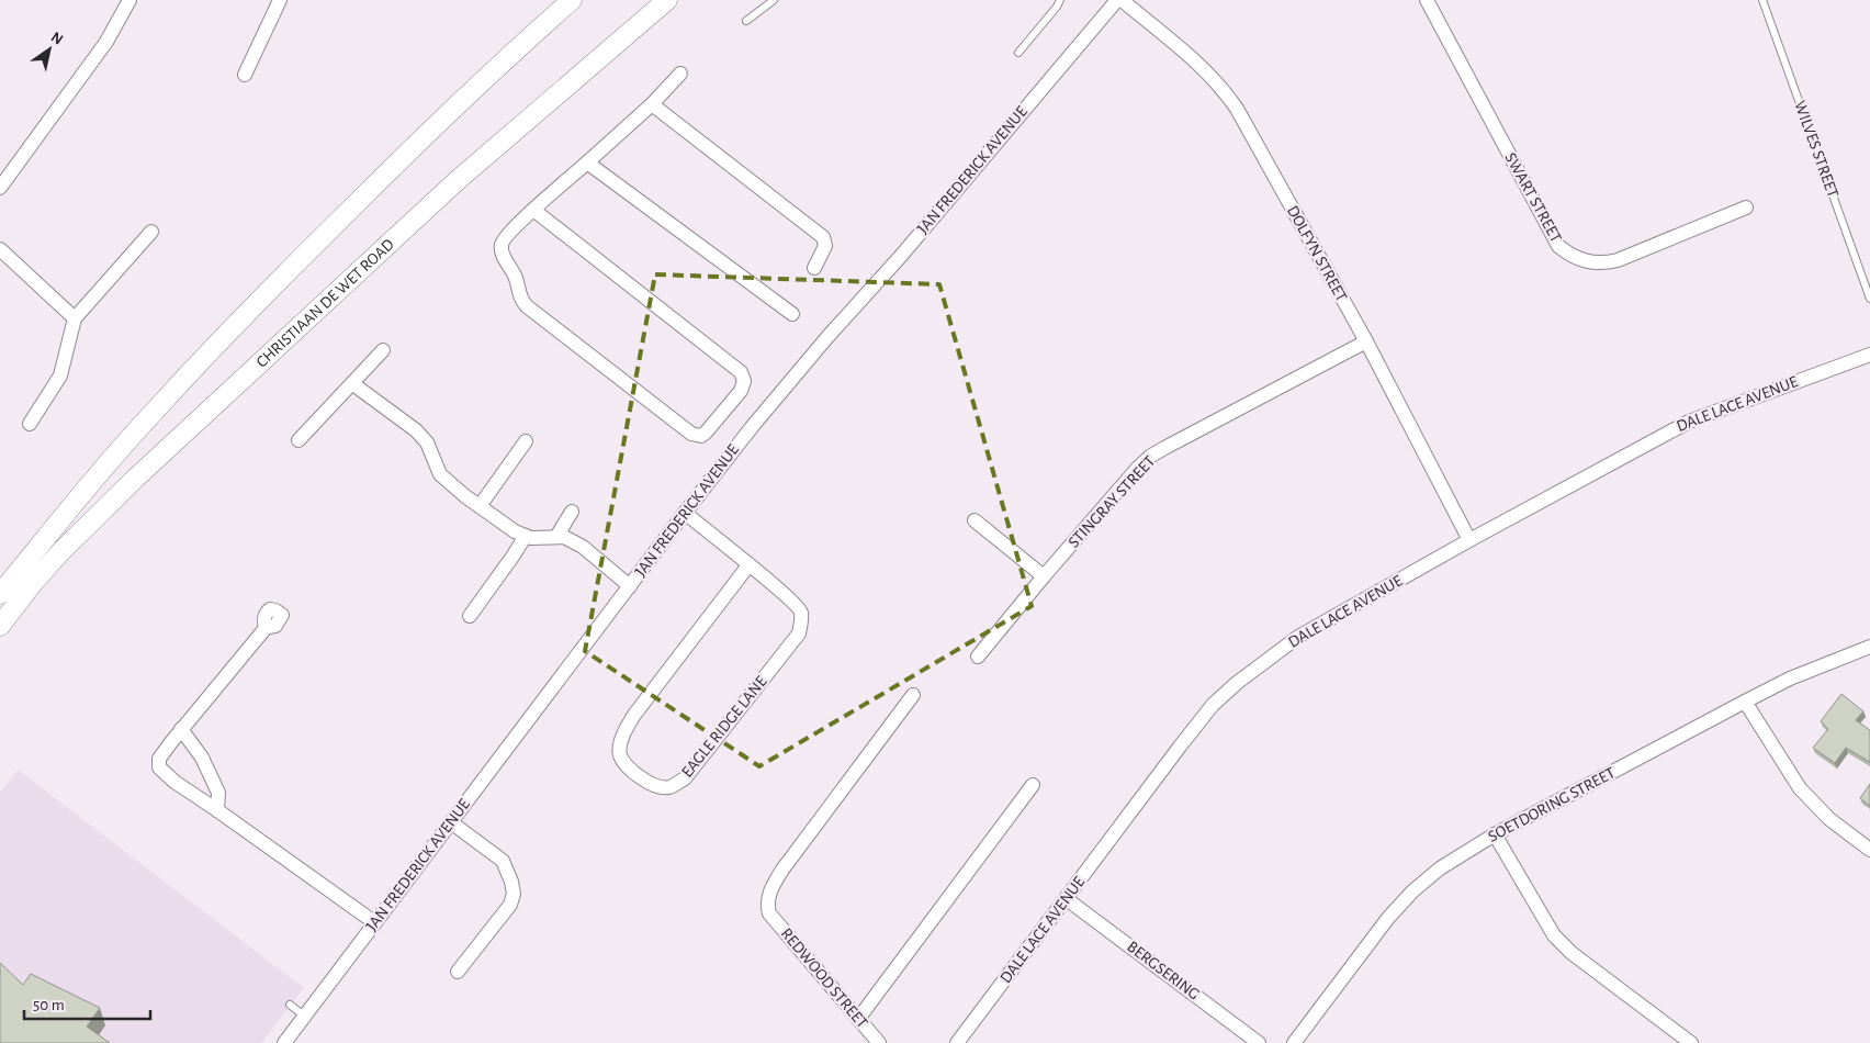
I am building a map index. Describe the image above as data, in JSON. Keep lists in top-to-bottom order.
{
  "streets": {
    "main road": ["CHRISTIAAN DE WET ROAD"],
    "street": [
      "JAN FREDERICK AVENUE",
      "SWART STREET",
      "DOLFYN STREET",
      "DALE LACE AVENUE",
      "STINGRAY STREET",
      "EAGLE RIDGE LANE",
      "SOETDORING STREET",
      "BERGSERING",
      "REDWOOD STREET"
    ],
    "lane": ["WILVES STREET"]
  },
  "crossings": [
    ["JAN FREDERICK AVENUE", "EAGLE RIDGE LANE"],
    ["DOLFYN STREET", "DALE LACE AVENUE"],
    ["DOLFYN STREET", "STINGRAY STREET"],
    ["DALE LACE AVENUE", "BERGSERING"]
  ],
  "scale_bar": "50 m",
  "north": "top right"
}
